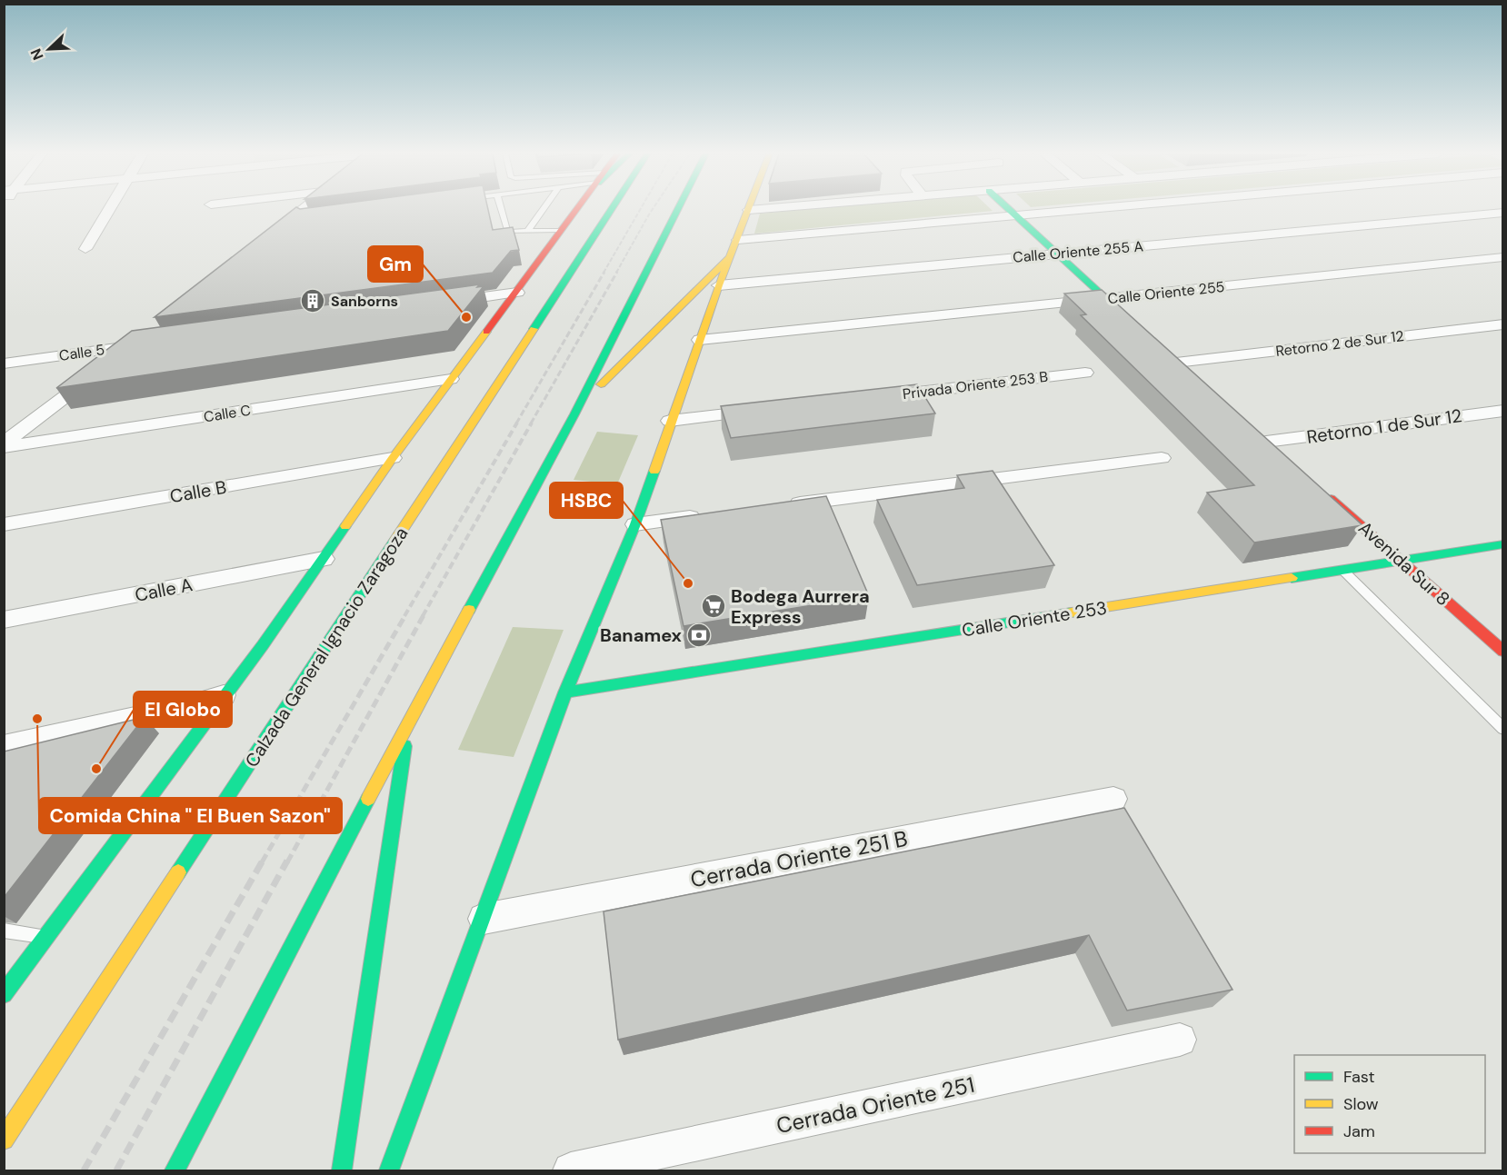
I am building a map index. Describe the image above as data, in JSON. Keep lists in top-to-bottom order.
{
  "streets": {
    "main road": ["Avenida Sur 8", "Calle Oriente 253", "Calzada General Ignacio Zaragoza"],
    "street": [
      "Calle Oriente 255 A",
      "Calle Oriente 255",
      "Retorno 2 de Sur 12",
      "Calle 5",
      "Privada Oriente 253 B",
      "Calle C",
      "Retorno 1 de Sur 12",
      "Calle B",
      "Calle A",
      "Cerrada Oriente 251 B",
      "Cerrada Oriente 251"
    ]
  },
  "crossings": [
    ["Avenida Sur 8", "Calle Oriente 253"]
  ],
  "places": {
    "building": ["Sanborns"],
    "other": [
      "Gm",
      "HSBC",
      "Comida China \" El Buen Sazon\"",
      "El Globo"
    ],
    "supermarket": ["Bodega Aurrera Express"],
    "bank": ["Banamex"]
  },
  "legend": ["Fast", "Slow", "Jam"],
  "north": "bottom left"
}
